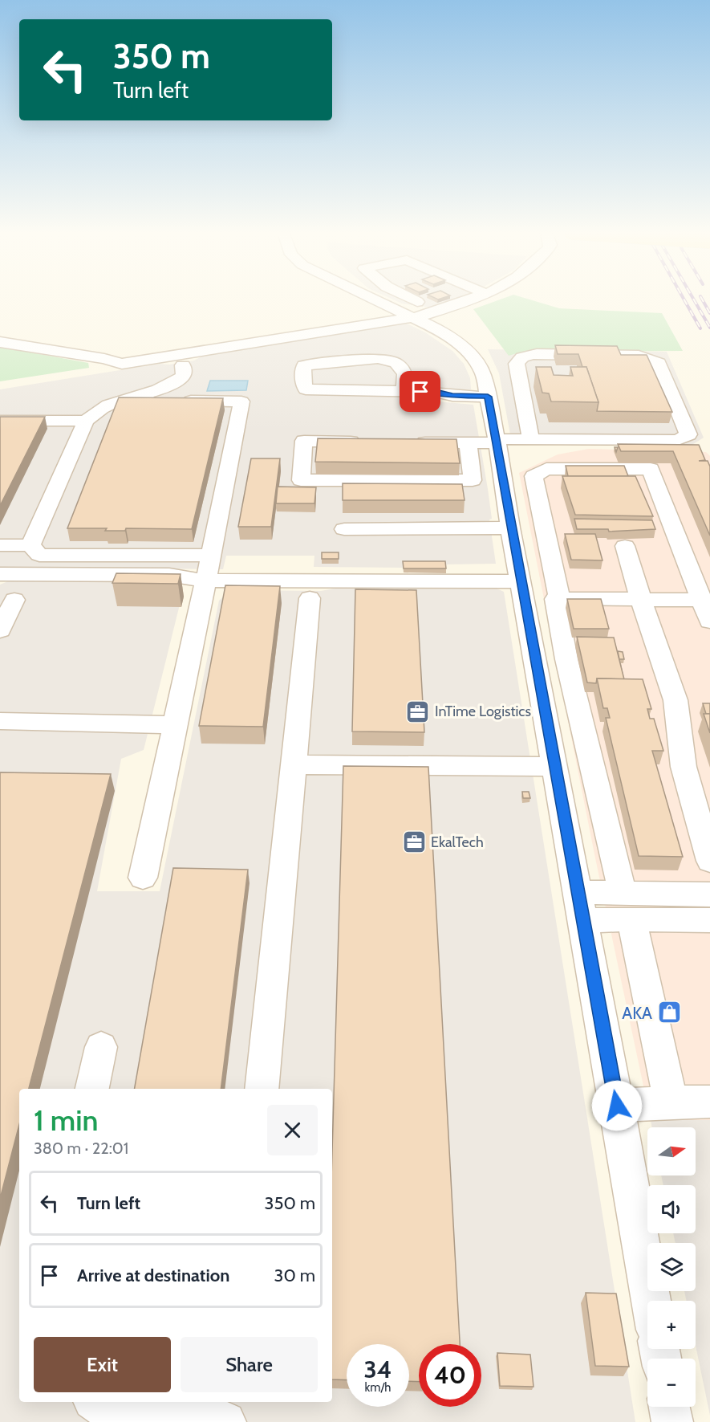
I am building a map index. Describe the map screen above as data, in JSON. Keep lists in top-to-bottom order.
{
  "places": {
    "office": ["InTime Logistics", "EkalTech"],
    "shop": ["AKA"]
  },
  "north": "right",
  "page": {
    "turn": ["350 m", "Turn left"],
    "heading": ["1 min", "380 m · 22:01"],
    "map_buttons": ["+", "−"],
    "list": [
      {
        "name": "Turn left",
        "value": "350 m"
      },
      {
        "name": "Arrive at destination",
        "value": "30 m"
      }
    ],
    "buttons": ["Exit", "Share"],
    "speed": "34 km/h",
    "limit": "40"
  }
}
